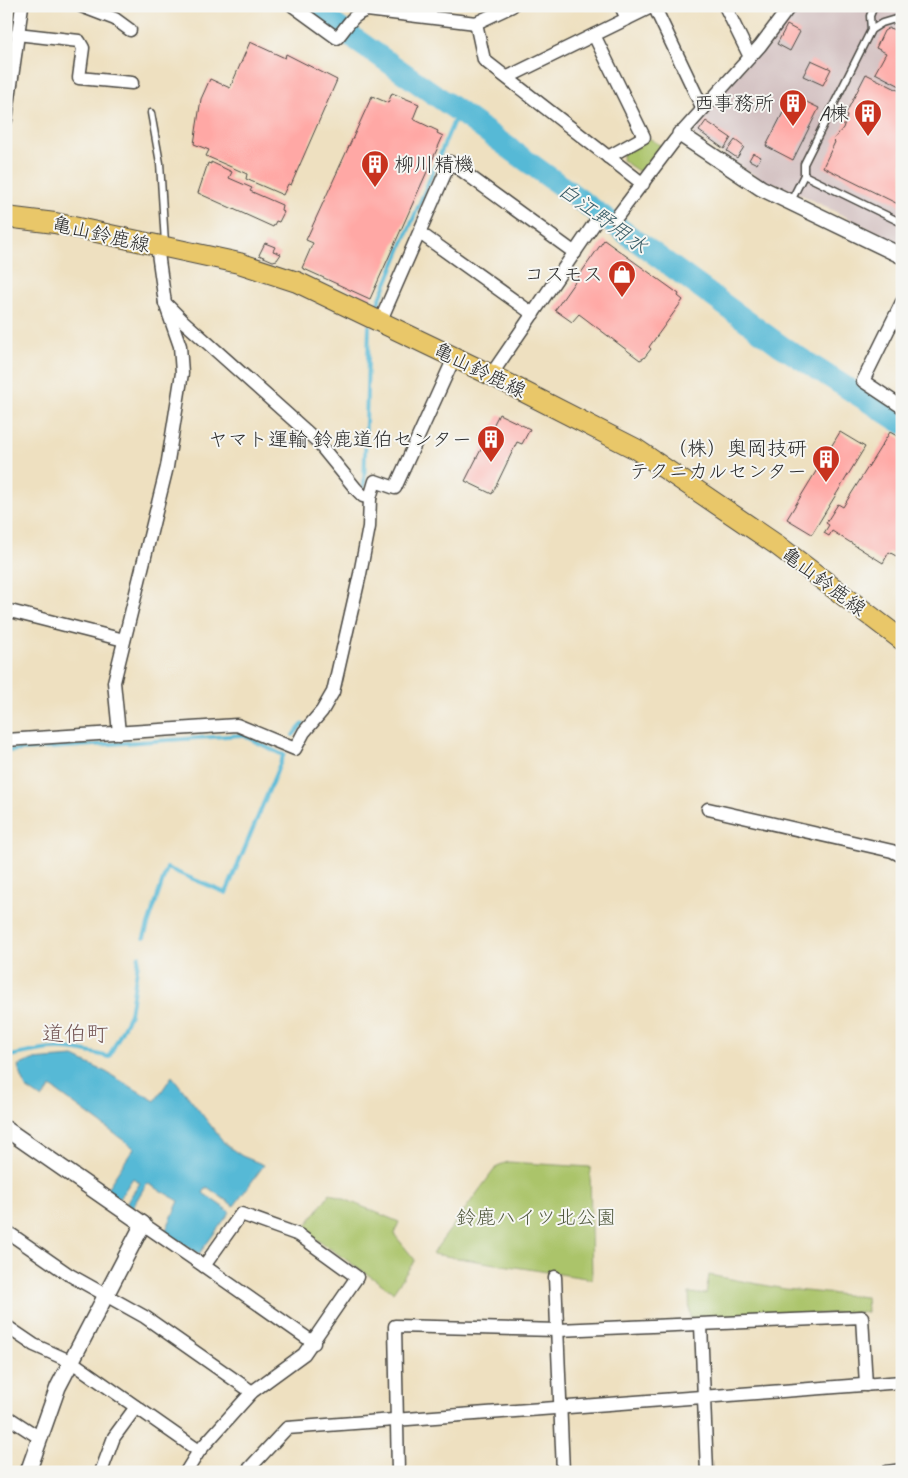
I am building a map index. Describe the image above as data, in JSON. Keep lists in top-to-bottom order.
{
  "streets": {
    "main road": ["亀山鈴鹿線"]
  },
  "districts": ["道伯町"],
  "water": ["白江野用水"],
  "parks": ["鈴鹿ハイツ北公園"],
  "places": {
    "building": [
      "西事務所",
      "A棟",
      "柳川精機",
      "ヤマト運輸 鈴鹿道伯センター",
      "（株）奥岡技研 テクニカルセンター"
    ],
    "shop": ["コスモス"]
  }
}
